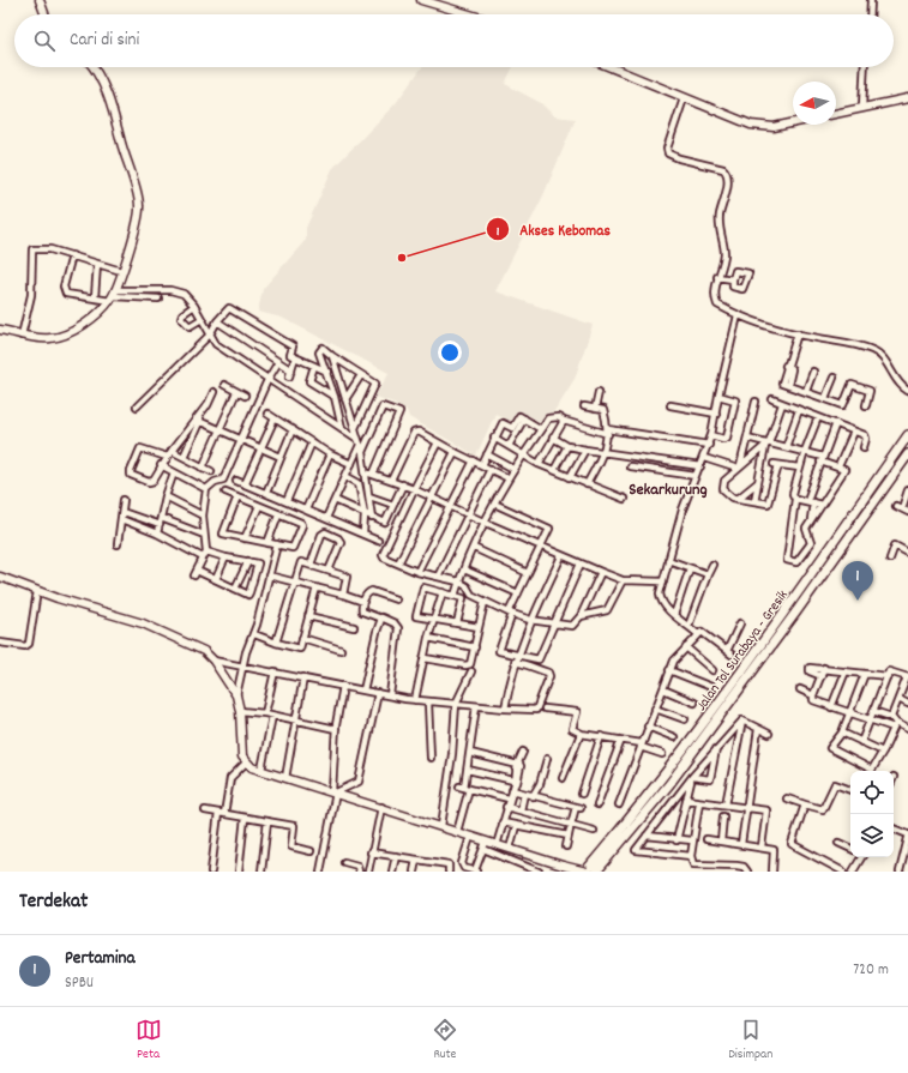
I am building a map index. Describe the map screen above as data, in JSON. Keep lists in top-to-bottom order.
{
  "streets": {
    "highway": ["Jalan Tol Surabaya - Gresik"]
  },
  "districts": ["Sekarkurung"],
  "places": ["Akses Kebomas"],
  "north": "left",
  "page": {
    "search": "Cari di sini",
    "pins": "1",
    "heading": "Terdekat",
    "list": [
      {
        "mark": "1",
        "name": "Pertamina",
        "note": "SPBU",
        "value": "720 m"
      }
    ],
    "nav": ["Peta", "Rute", "Disimpan"]
  }
}
